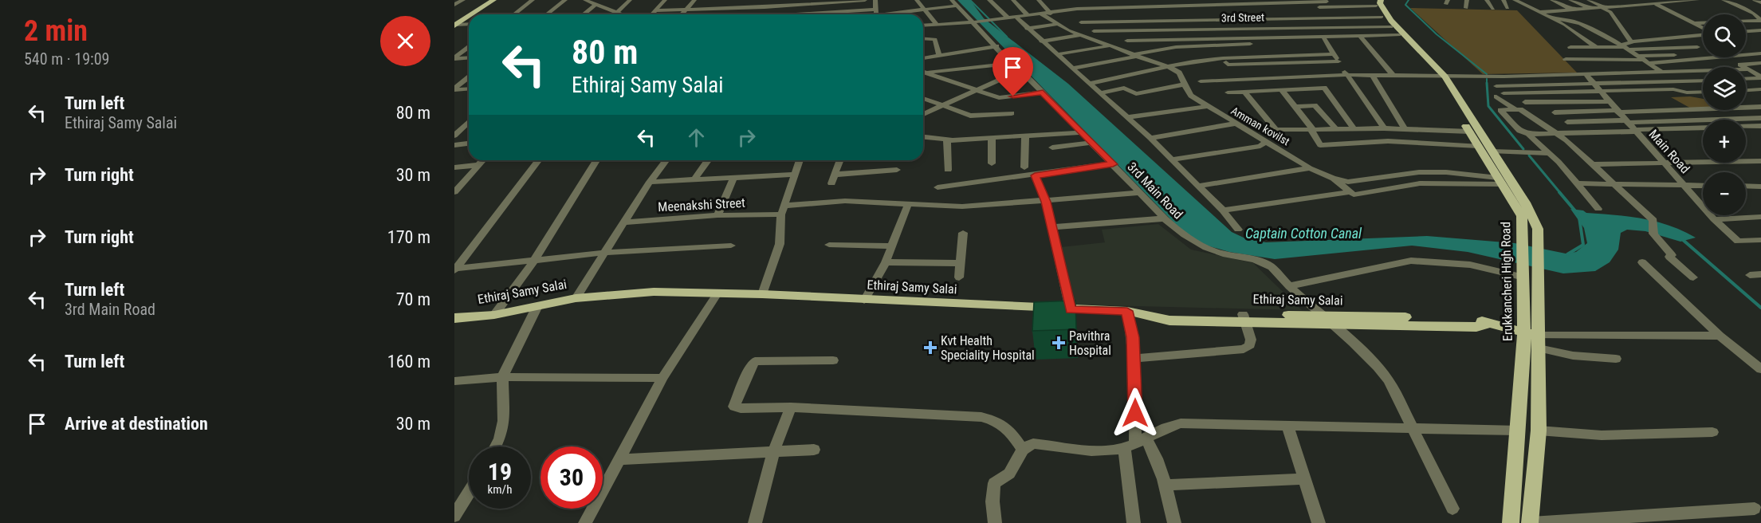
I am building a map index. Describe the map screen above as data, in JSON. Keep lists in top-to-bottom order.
{
  "streets": {
    "main road": ["Erukkancheri High Road", "Ethiraj Samy Salai"],
    "street": [
      "3rd Street",
      "Amman kovilst",
      "Main Road",
      "3rd Main Road",
      "Meenakshi Street"
    ]
  },
  "crossings": [
    ["3rd Street", "Erukkancheri High Road"],
    ["Amman kovilst", "Erukkancheri High Road"],
    ["3rd Main Road", "Ethiraj Samy Salai"],
    ["Erukkancheri High Road", "Ethiraj Samy Salai"]
  ],
  "water": ["Captain Cotton Canal"],
  "places": {
    "health": ["Pavithra Hospital", "Kvt Health Speciality Hospital"]
  },
  "page": {
    "heading": ["2 min", "540 m · 19:09"],
    "map_buttons": ["+", "−"],
    "turn": ["80 m", "Ethiraj Samy Salai"],
    "list": [
      {
        "name": "Turn left",
        "note": "Ethiraj Samy Salai",
        "value": "80 m"
      },
      {
        "name": "Turn right",
        "value": "30 m"
      },
      {
        "name": "Turn right",
        "value": "170 m"
      },
      {
        "name": "Turn left",
        "note": "3rd Main Road",
        "value": "70 m"
      },
      {
        "name": "Turn left",
        "value": "160 m"
      },
      {
        "name": "Arrive at destination",
        "value": "30 m"
      }
    ],
    "speed": "19 km/h",
    "limit": "30"
  }
}
